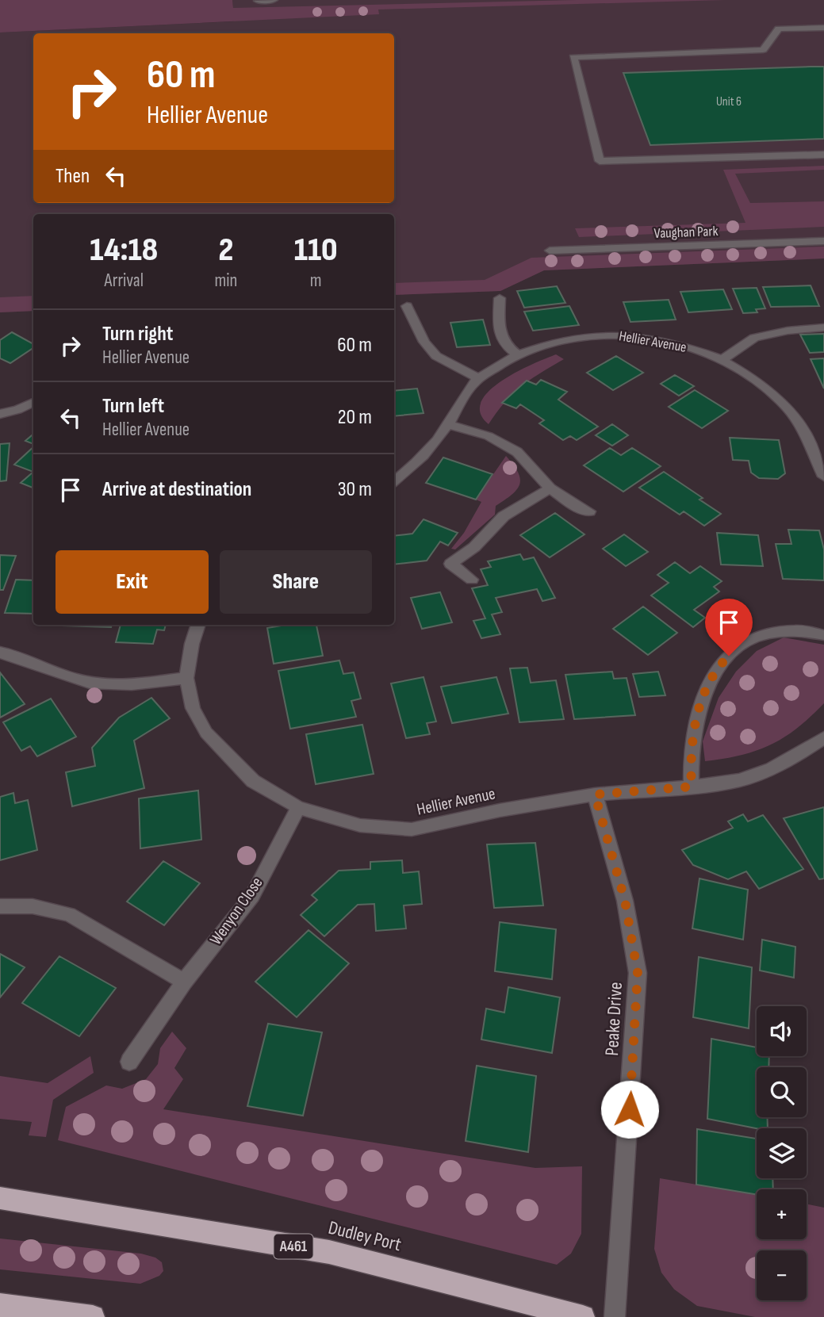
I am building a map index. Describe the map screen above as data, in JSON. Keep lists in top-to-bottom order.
{
  "streets": {
    "highway": ["Dudley Port", "A461"],
    "street": [
      "Vaughan Park",
      "Hellier Avenue",
      "Wenyon Close",
      "Peake Drive"
    ]
  },
  "crossings": [
    ["Hellier Avenue", "Wenyon Close"],
    ["Hellier Avenue", "Peake Drive"]
  ],
  "house_numbers": ["Unit 6"],
  "page": {
    "turn": ["60 m", "Hellier Avenue"],
    "then": "Then",
    "eta": [
      "14:18",
      "Arrival",
      "2",
      "min",
      "110",
      "m"
    ],
    "list": [
      {
        "name": "Turn right",
        "note": "Hellier Avenue",
        "value": "60 m"
      },
      {
        "name": "Turn left",
        "note": "Hellier Avenue",
        "value": "20 m"
      },
      {
        "name": "Arrive at destination",
        "value": "30 m"
      }
    ],
    "buttons": ["Exit", "Share"],
    "map_buttons": ["+", "−"]
  }
}
